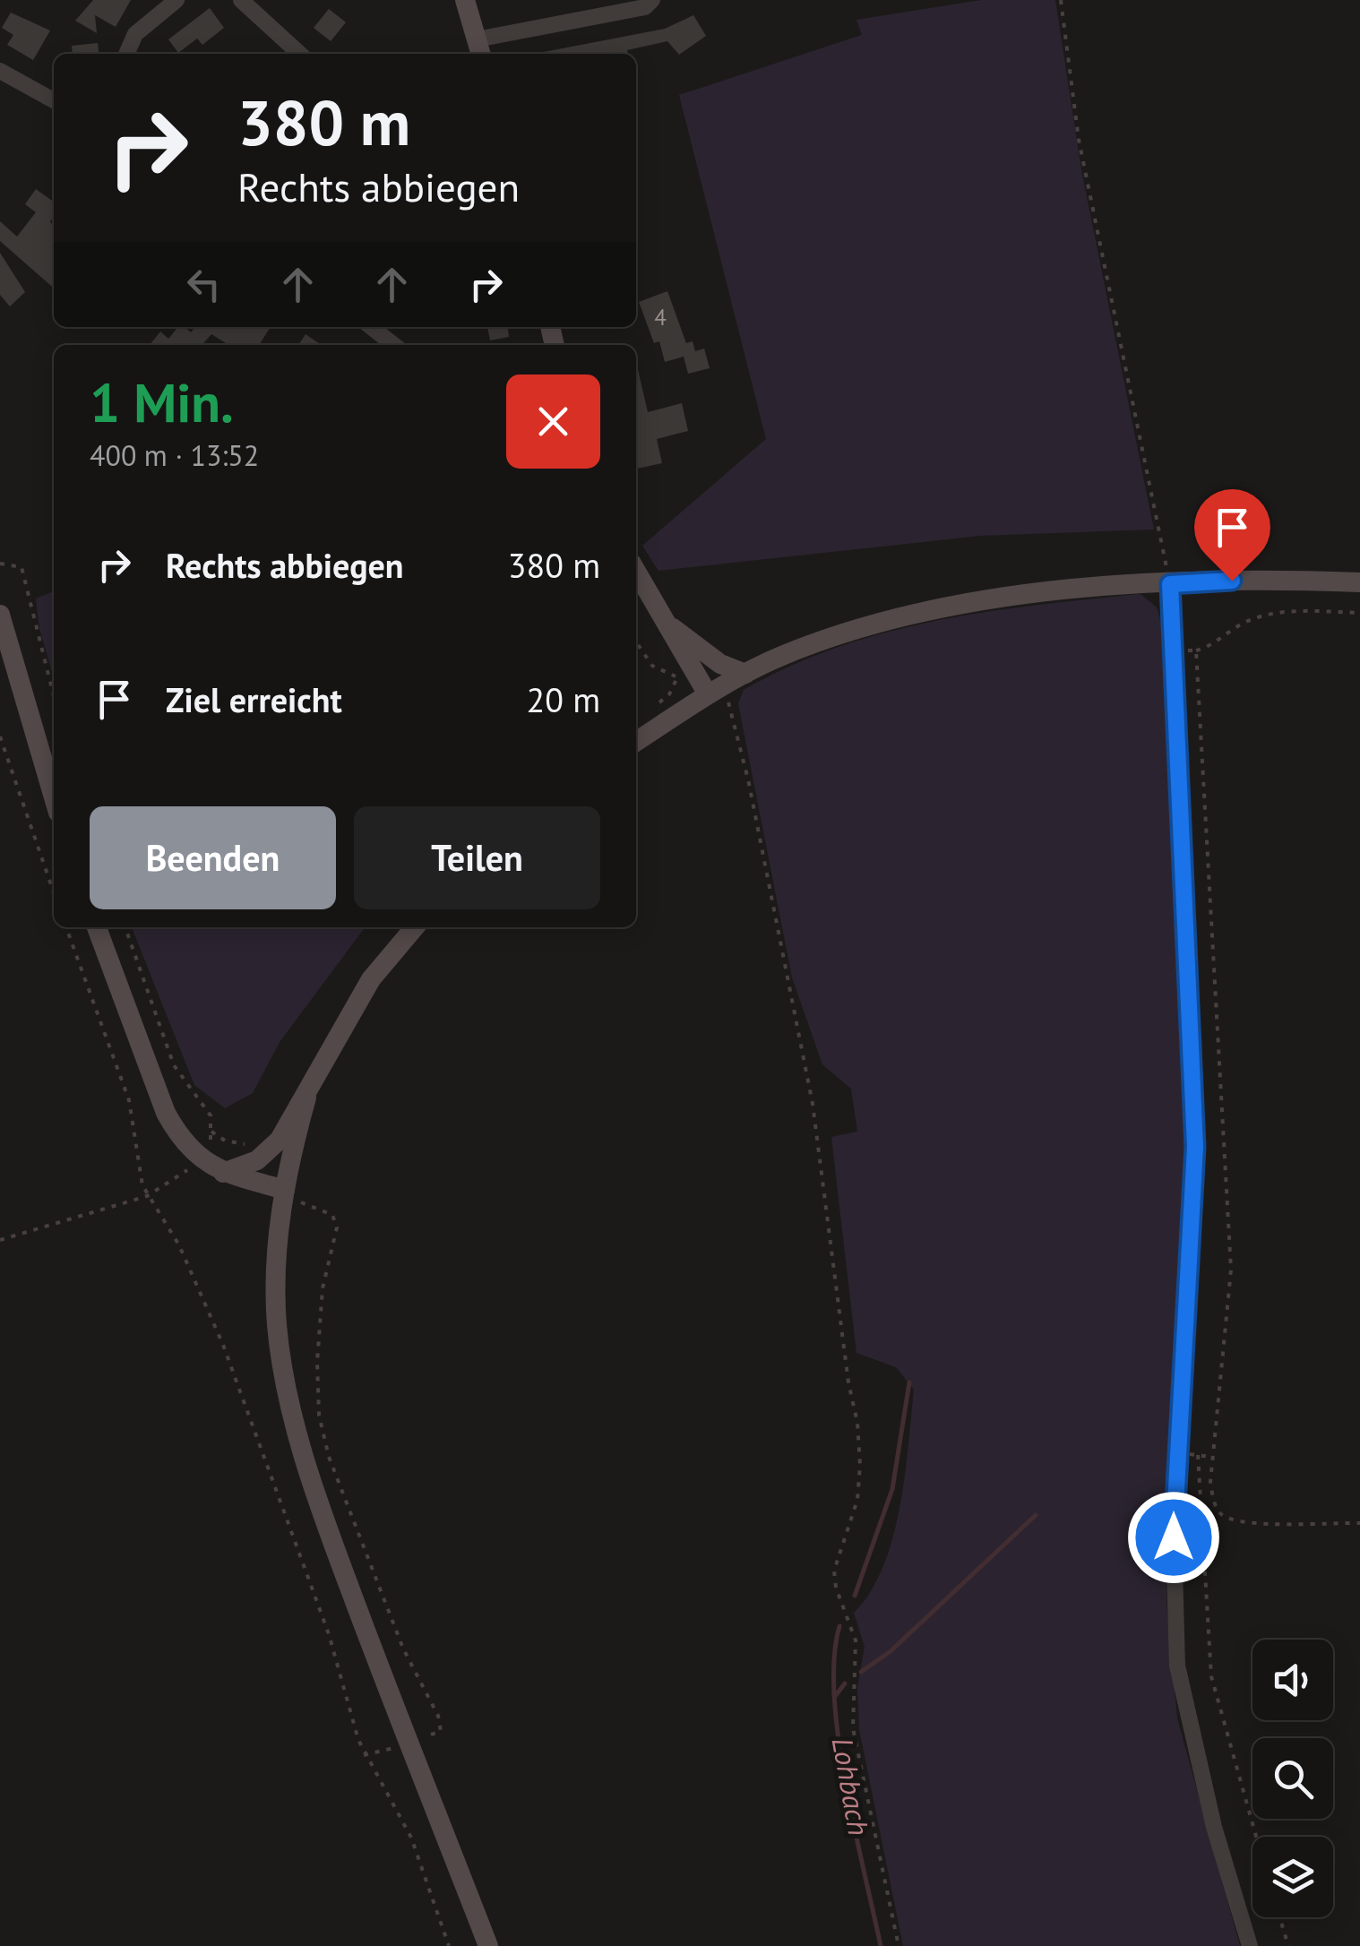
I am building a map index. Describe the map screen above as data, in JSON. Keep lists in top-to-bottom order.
{
  "water": ["Lohbach"],
  "house_numbers": ["4"],
  "page": {
    "turn": ["380 m", "Rechts abbiegen"],
    "heading": ["1 Min.", "400 m · 13:52"],
    "list": [
      {
        "name": "Rechts abbiegen",
        "value": "380 m"
      },
      {
        "name": "Ziel erreicht",
        "value": "20 m"
      }
    ],
    "buttons": ["Beenden", "Teilen"]
  }
}
